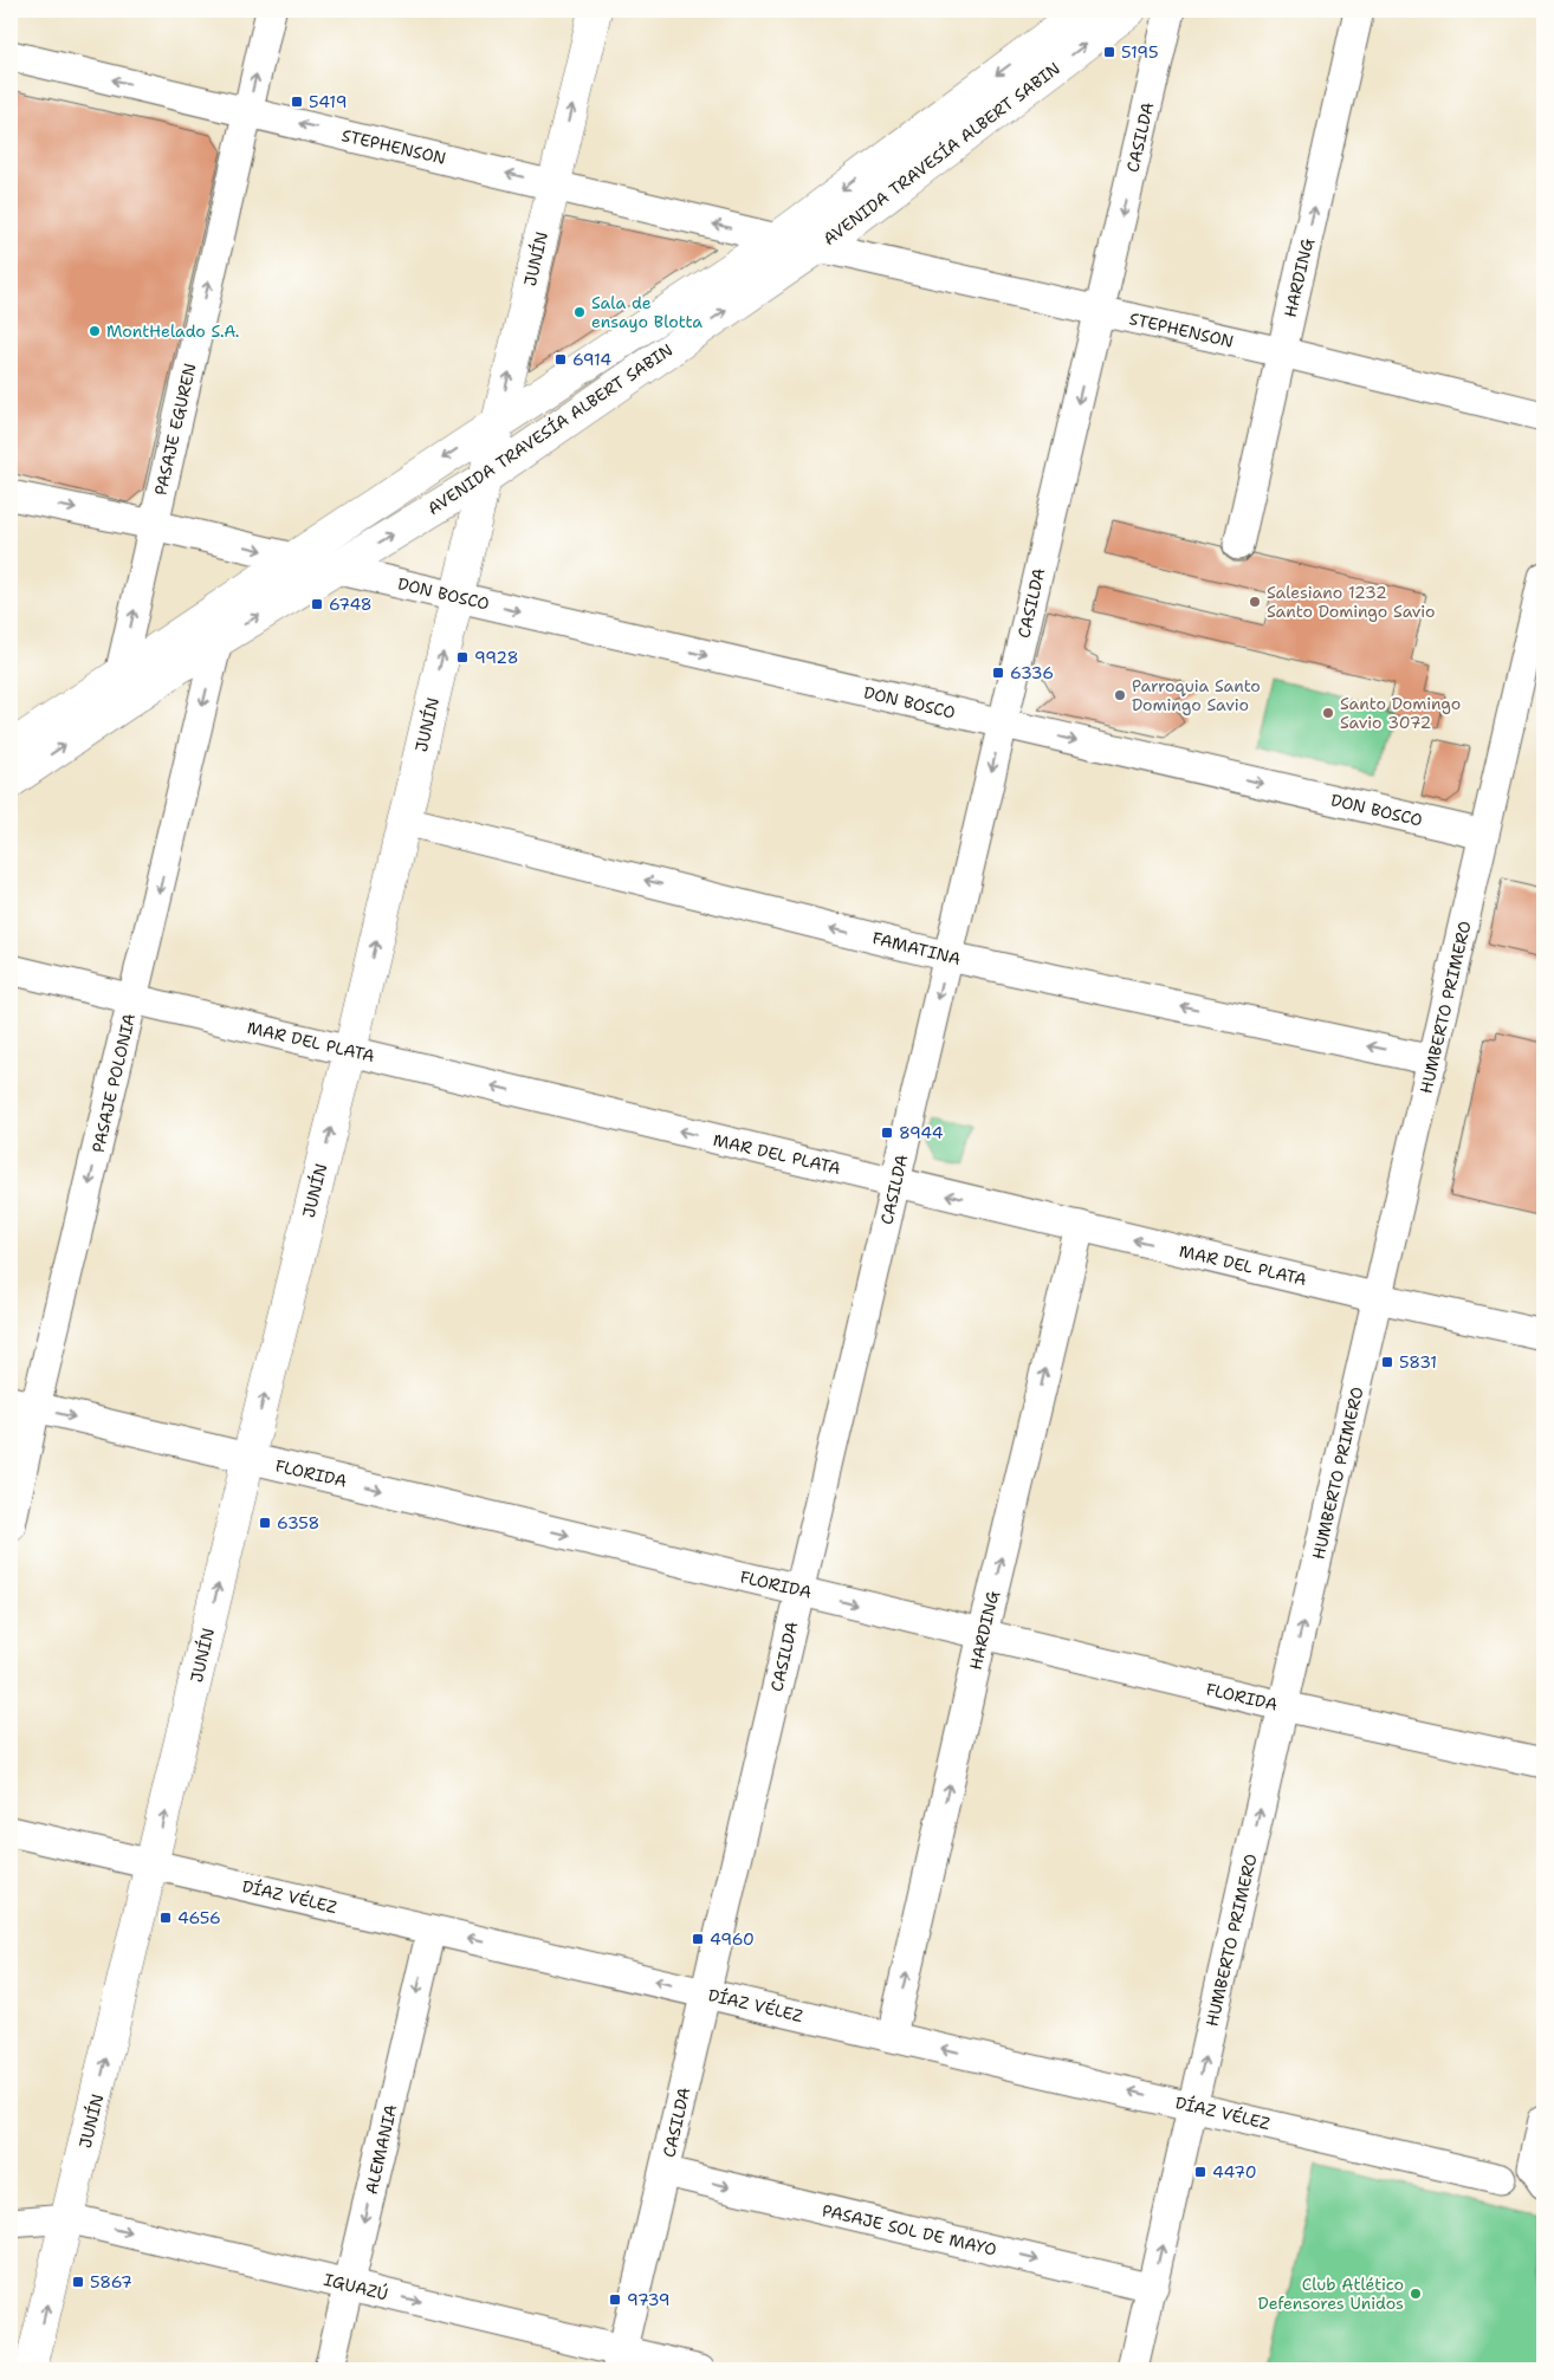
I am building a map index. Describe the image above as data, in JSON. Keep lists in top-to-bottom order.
{
  "streets": {
    "main road": ["AVENIDA TRAVESÍA ALBERT SABIN", "JUNÍN"],
    "street": [
      "CASILDA",
      "STEPHENSON",
      "HARDING",
      "PASAJE EGUREN",
      "DON BOSCO",
      "FAMATINA",
      "HUMBERTO PRIMERO",
      "MAR DEL PLATA",
      "PASAJE POLONIA",
      "FLORIDA",
      "DÍAZ VÉLEZ",
      "ALEMANIA",
      "PASAJE SOL DE MAYO",
      "IGUAZÚ"
    ]
  },
  "crossings": [
    ["CASILDA", "STEPHENSON"],
    ["CASILDA", "DON BOSCO"],
    ["CASILDA", "FAMATINA"],
    ["CASILDA", "MAR DEL PLATA"],
    ["CASILDA", "FLORIDA"],
    ["CASILDA", "DÍAZ VÉLEZ"],
    ["CASILDA", "PASAJE SOL DE MAYO"],
    ["CASILDA", "IGUAZÚ"],
    ["STEPHENSON", "AVENIDA TRAVESÍA ALBERT SABIN"],
    ["STEPHENSON", "JUNÍN"],
    ["STEPHENSON", "HARDING"],
    ["STEPHENSON", "PASAJE EGUREN"],
    ["AVENIDA TRAVESÍA ALBERT SABIN", "JUNÍN"],
    ["AVENIDA TRAVESÍA ALBERT SABIN", "PASAJE EGUREN"],
    ["AVENIDA TRAVESÍA ALBERT SABIN", "DON BOSCO"],
    ["AVENIDA TRAVESÍA ALBERT SABIN", "PASAJE POLONIA"],
    ["JUNÍN", "DON BOSCO"],
    ["JUNÍN", "FAMATINA"],
    ["JUNÍN", "MAR DEL PLATA"],
    ["JUNÍN", "FLORIDA"],
    ["JUNÍN", "DÍAZ VÉLEZ"],
    ["JUNÍN", "IGUAZÚ"],
    ["HARDING", "MAR DEL PLATA"],
    ["HARDING", "FLORIDA"],
    ["HARDING", "DÍAZ VÉLEZ"],
    ["DON BOSCO", "HUMBERTO PRIMERO"],
    ["FAMATINA", "HUMBERTO PRIMERO"],
    ["HUMBERTO PRIMERO", "MAR DEL PLATA"],
    ["HUMBERTO PRIMERO", "FLORIDA"],
    ["HUMBERTO PRIMERO", "DÍAZ VÉLEZ"],
    ["HUMBERTO PRIMERO", "PASAJE SOL DE MAYO"],
    ["MAR DEL PLATA", "PASAJE POLONIA"],
    ["PASAJE POLONIA", "FLORIDA"],
    ["DÍAZ VÉLEZ", "ALEMANIA"],
    ["ALEMANIA", "IGUAZÚ"]
  ],
  "one_way": [
    "CASILDA",
    "STEPHENSON",
    "JUNÍN",
    "HARDING",
    "PASAJE EGUREN",
    "DON BOSCO",
    "FAMATINA",
    "HUMBERTO PRIMERO",
    "MAR DEL PLATA",
    "PASAJE POLONIA",
    "FLORIDA",
    "DÍAZ VÉLEZ",
    "ALEMANIA",
    "PASAJE SOL DE MAYO",
    "IGUAZÚ"
  ],
  "places": {
    "transit": [
      "5195",
      "5419",
      "6914",
      "6748",
      "9928",
      "6336",
      "8944",
      "5831",
      "6358",
      "4656",
      "4960",
      "4470",
      "5867",
      "9739"
    ],
    "other": [
      "Sala de ensayo Blotta",
      "MontHelado S.A.",
      "Salesiano 1232 Santo Domingo Savio",
      "Parroquia Santo Domingo Savio",
      "Santo Domingo Savio 3072",
      "Club Atlético Defensores Unidos"
    ]
  }
}
